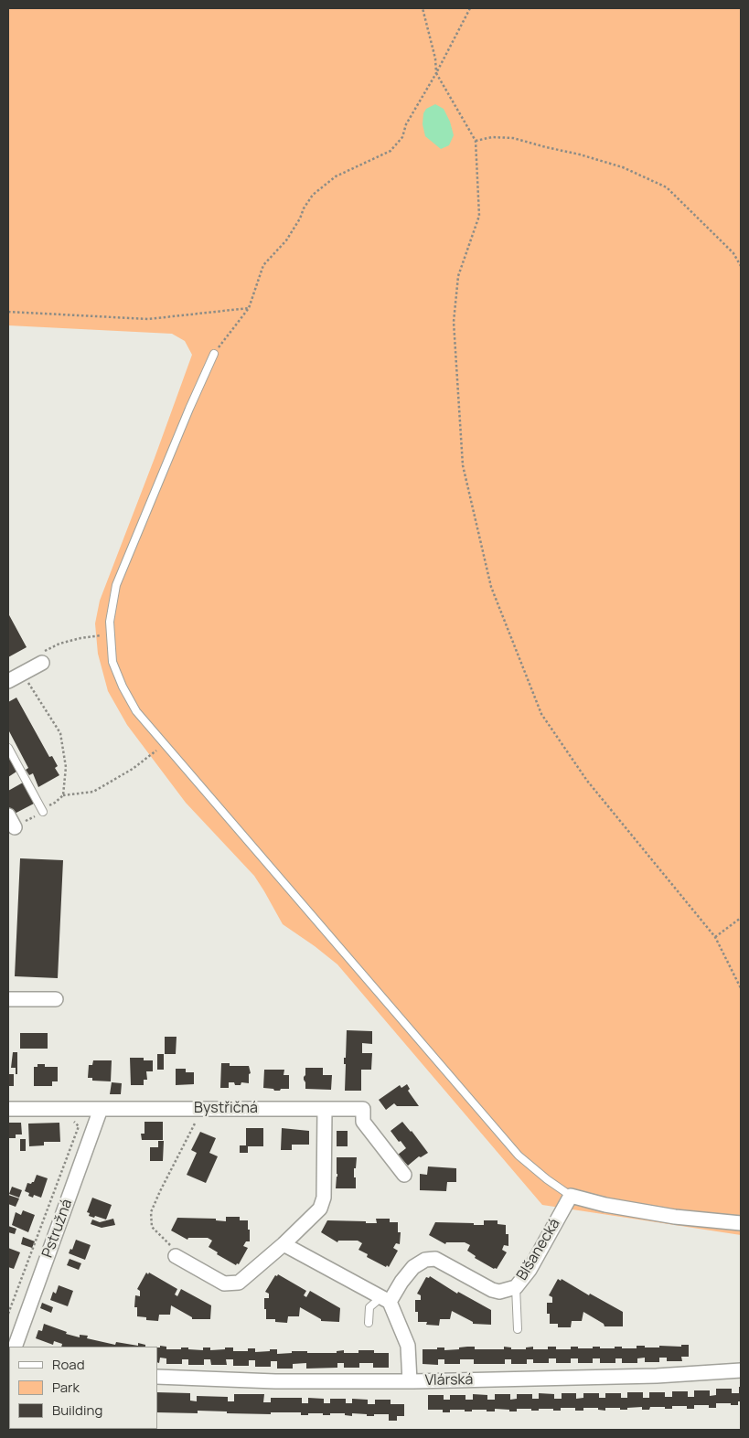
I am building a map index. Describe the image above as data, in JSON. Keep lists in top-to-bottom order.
{
  "streets": {
    "street": [
      "Bystřičná",
      "Pstružná",
      "Blšanecká",
      "Vlárská"
    ]
  },
  "crossings": [
    ["Bystřičná", "Pstružná"]
  ],
  "legend": ["Road", "Park", "Building"]
}
